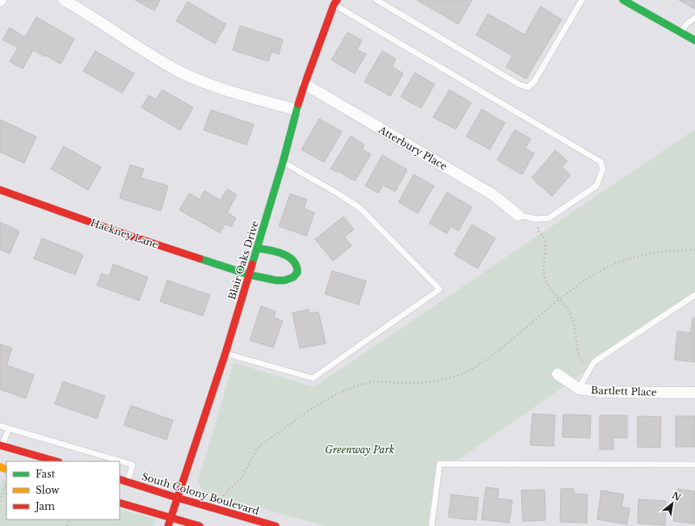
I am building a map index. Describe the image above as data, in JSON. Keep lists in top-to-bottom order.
{
  "streets": {
    "street": [
      "Atterbury Place",
      "Hackney Lane",
      "Blair Oaks Drive",
      "Bartlett Place",
      "South Colony Boulevard"
    ]
  },
  "crossings": [
    ["Atterbury Place", "Blair Oaks Drive"],
    ["Hackney Lane", "Blair Oaks Drive"],
    ["Blair Oaks Drive", "South Colony Boulevard"]
  ],
  "parks": ["Greenway Park"],
  "legend": ["Fast", "Slow", "Jam"],
  "north": "top right"
}
